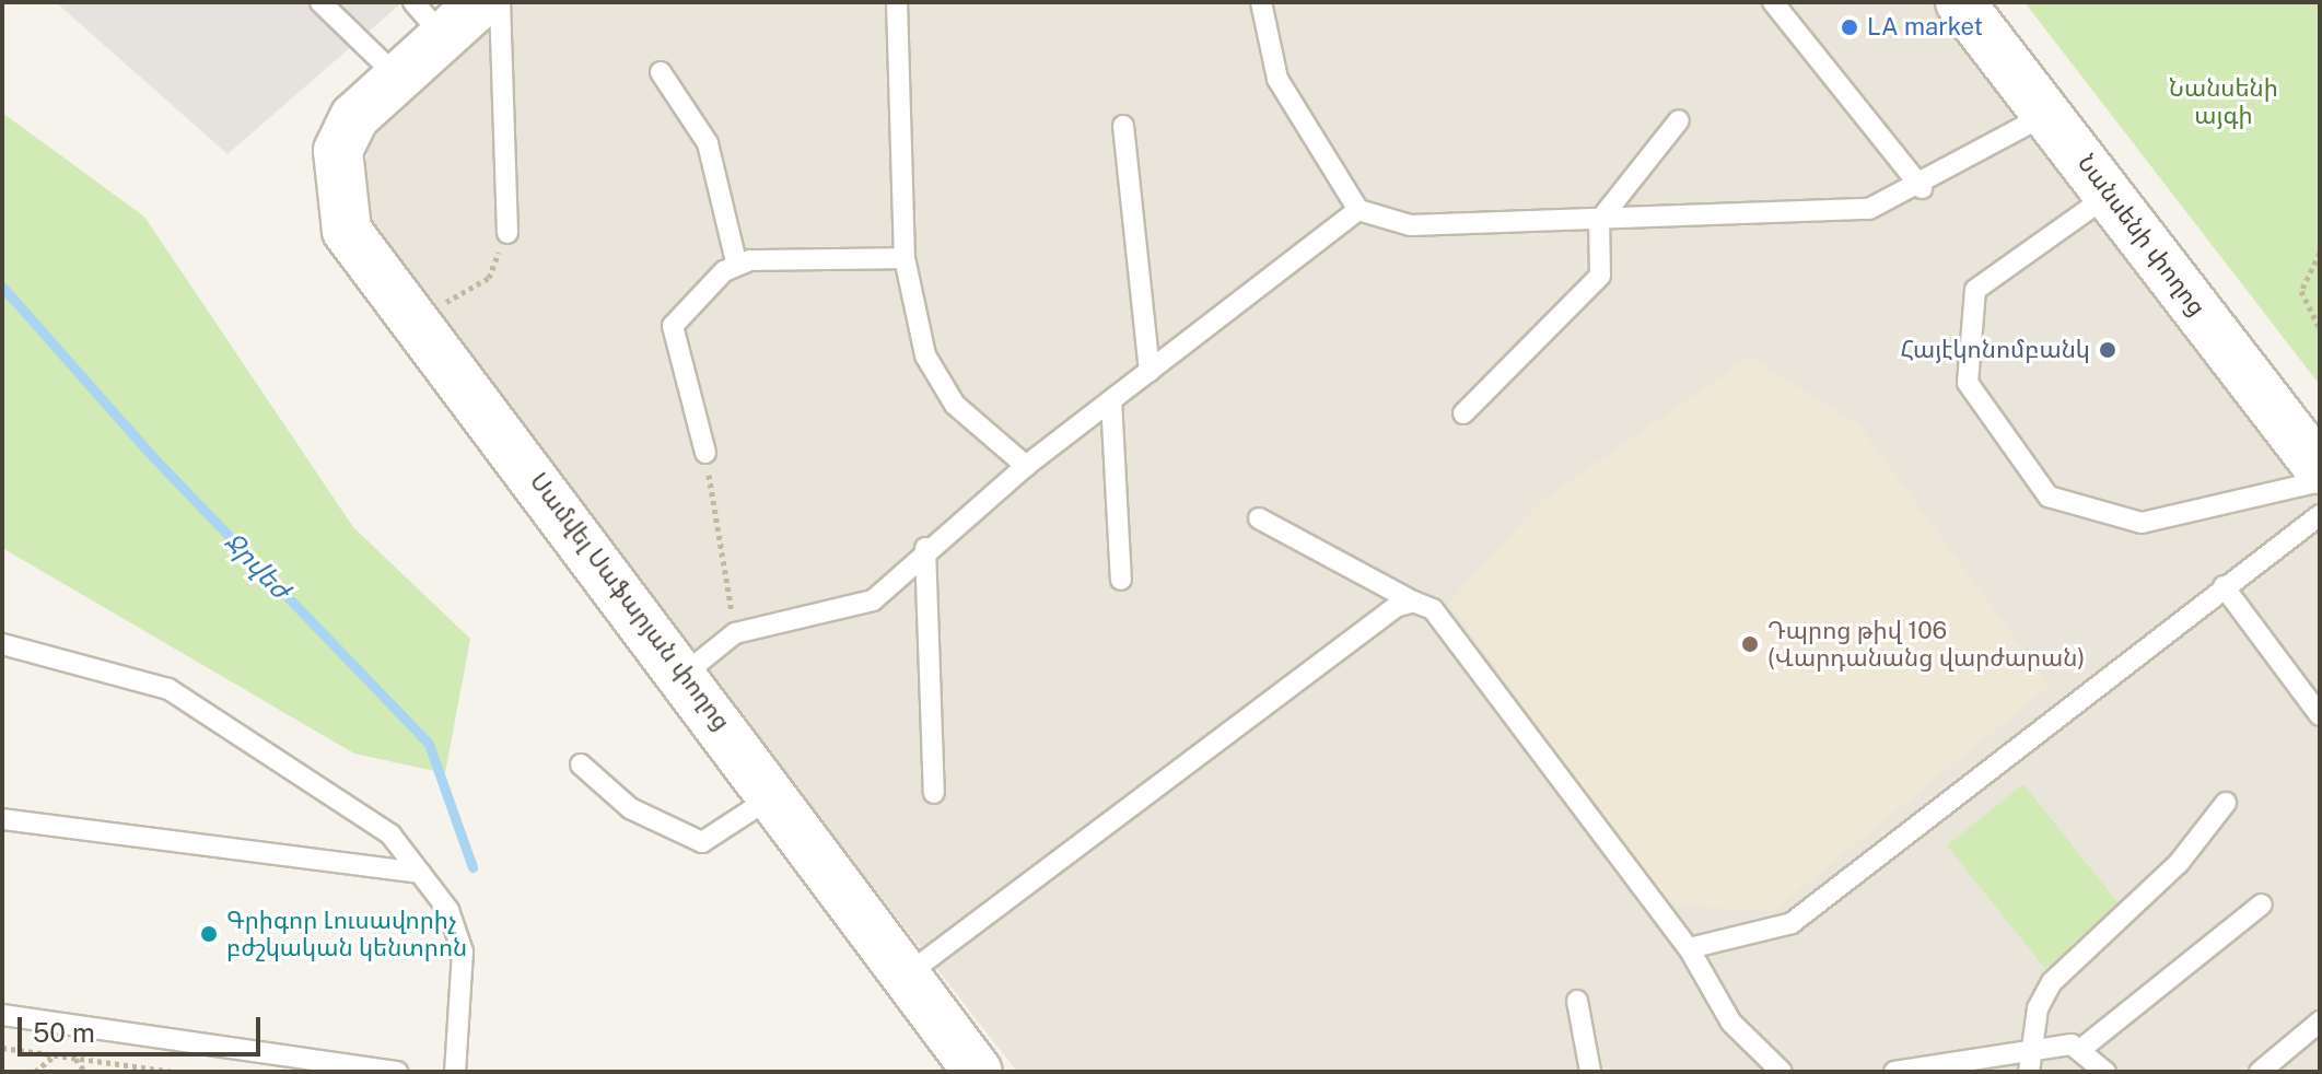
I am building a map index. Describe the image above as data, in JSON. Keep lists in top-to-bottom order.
{
  "streets": {
    "street": ["Նանսենի փողոց", "Սամվել Սաֆարյան փողոց"]
  },
  "water": ["Ջրվեժ"],
  "parks": ["Նանսենի այգի"],
  "places": [
    "LA market",
    "Հայէկոնոմբանկ",
    "Դպրոց թիվ 106 (Վարդանանց վարժարան)",
    "Գրիգոր Լուսավորիչ բժշկական կենտրոն"
  ],
  "scale_bar": "50 m"
}
